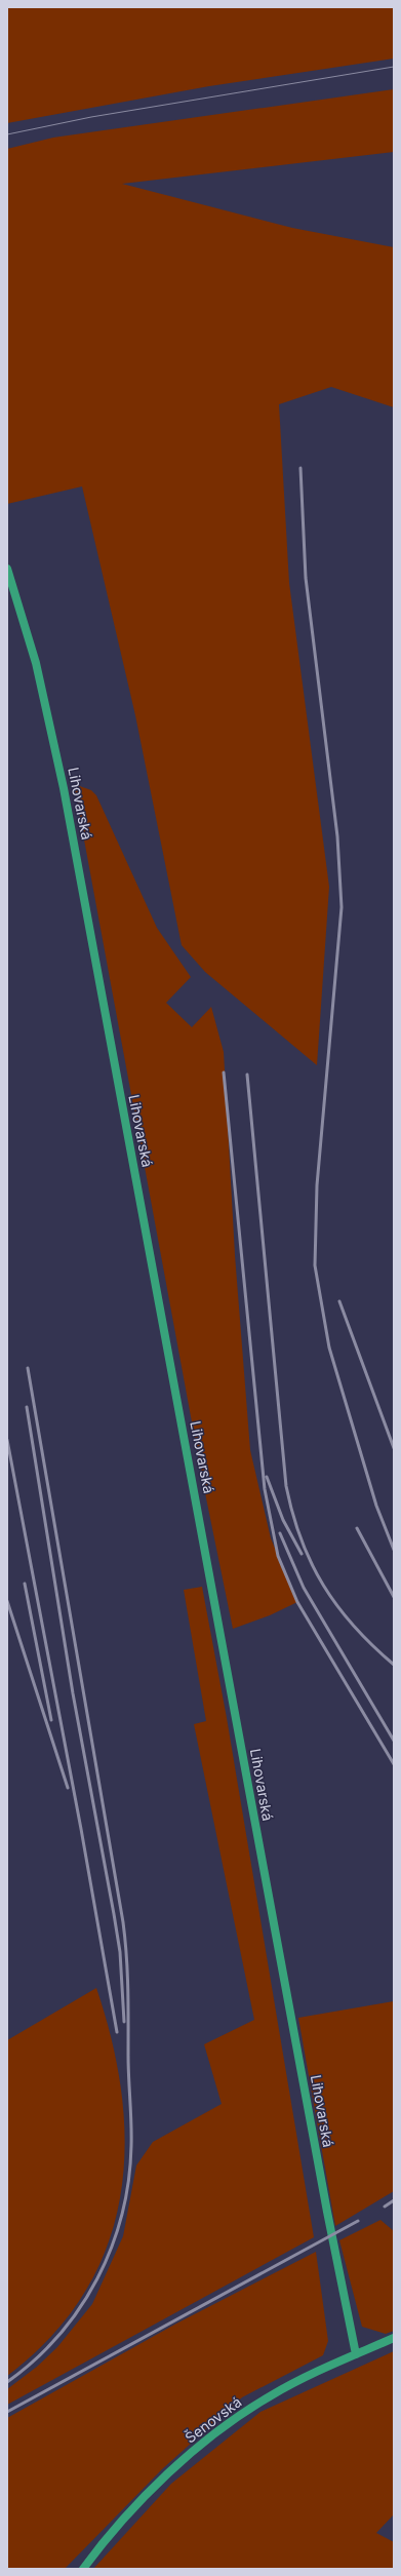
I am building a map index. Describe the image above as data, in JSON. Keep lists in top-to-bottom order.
{
  "streets": {
    "street": ["Lihovarská", "Šenovská"]
  },
  "crossings": [
    ["Lihovarská", "Šenovská"]
  ]
}
